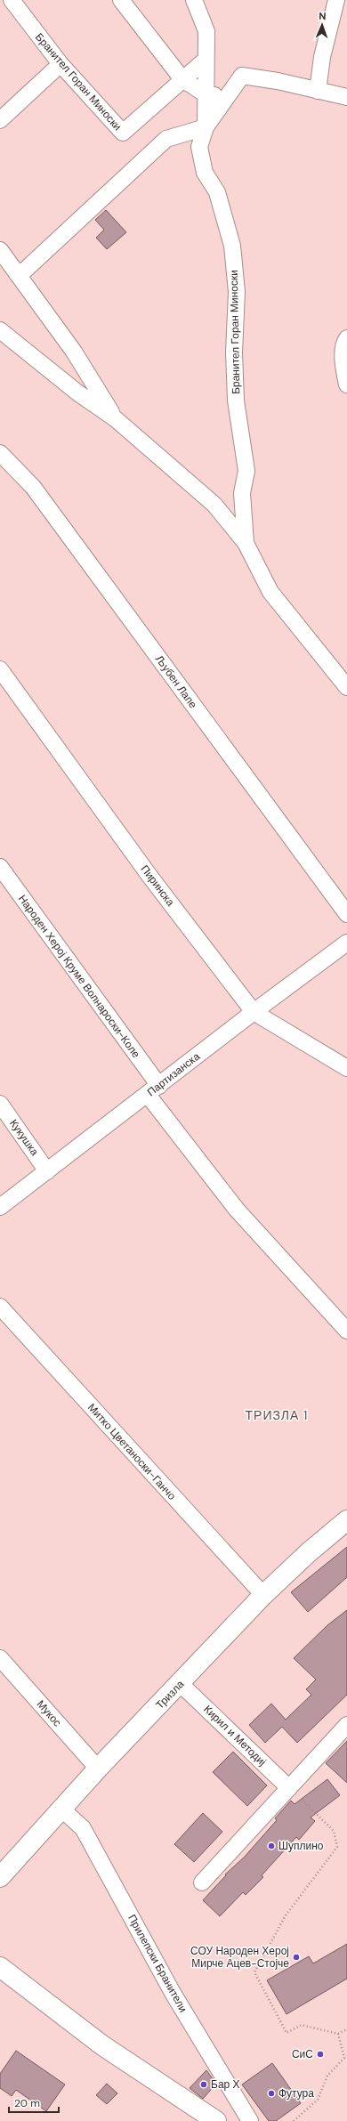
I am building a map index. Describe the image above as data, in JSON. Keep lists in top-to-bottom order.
{
  "streets": {
    "street": [
      "Бранител Горан Миноски",
      "Љубен Лапе",
      "Пиринска",
      "Народен Херој Круме Волнароски-Коле",
      "Партизанска",
      "Кукушка",
      "Митко Цветаноски-Ганчо",
      "Тризла",
      "Мукос",
      "Кирил и Методиј",
      "Прилепски Бранители"
    ]
  },
  "crossings": [
    ["Пиринска", "Партизанска"],
    ["Народен Херој Круме Волнароски-Коле", "Партизанска"],
    ["Партизанска", "Кукушка"],
    ["Митко Цветаноски-Ганчо", "Тризла"],
    ["Тризла", "Мукос"],
    ["Тризла", "Кирил и Методиј"],
    ["Тризла", "Прилепски Бранители"]
  ],
  "districts": ["ТРИЗЛА 1"],
  "places": [
    "Шуплино",
    "СОУ Народен Херој Мирче Ацев-Стојче",
    "СиС",
    "Бар Х",
    "Футура"
  ],
  "scale_bar": "20 m",
  "north": "top"
}
